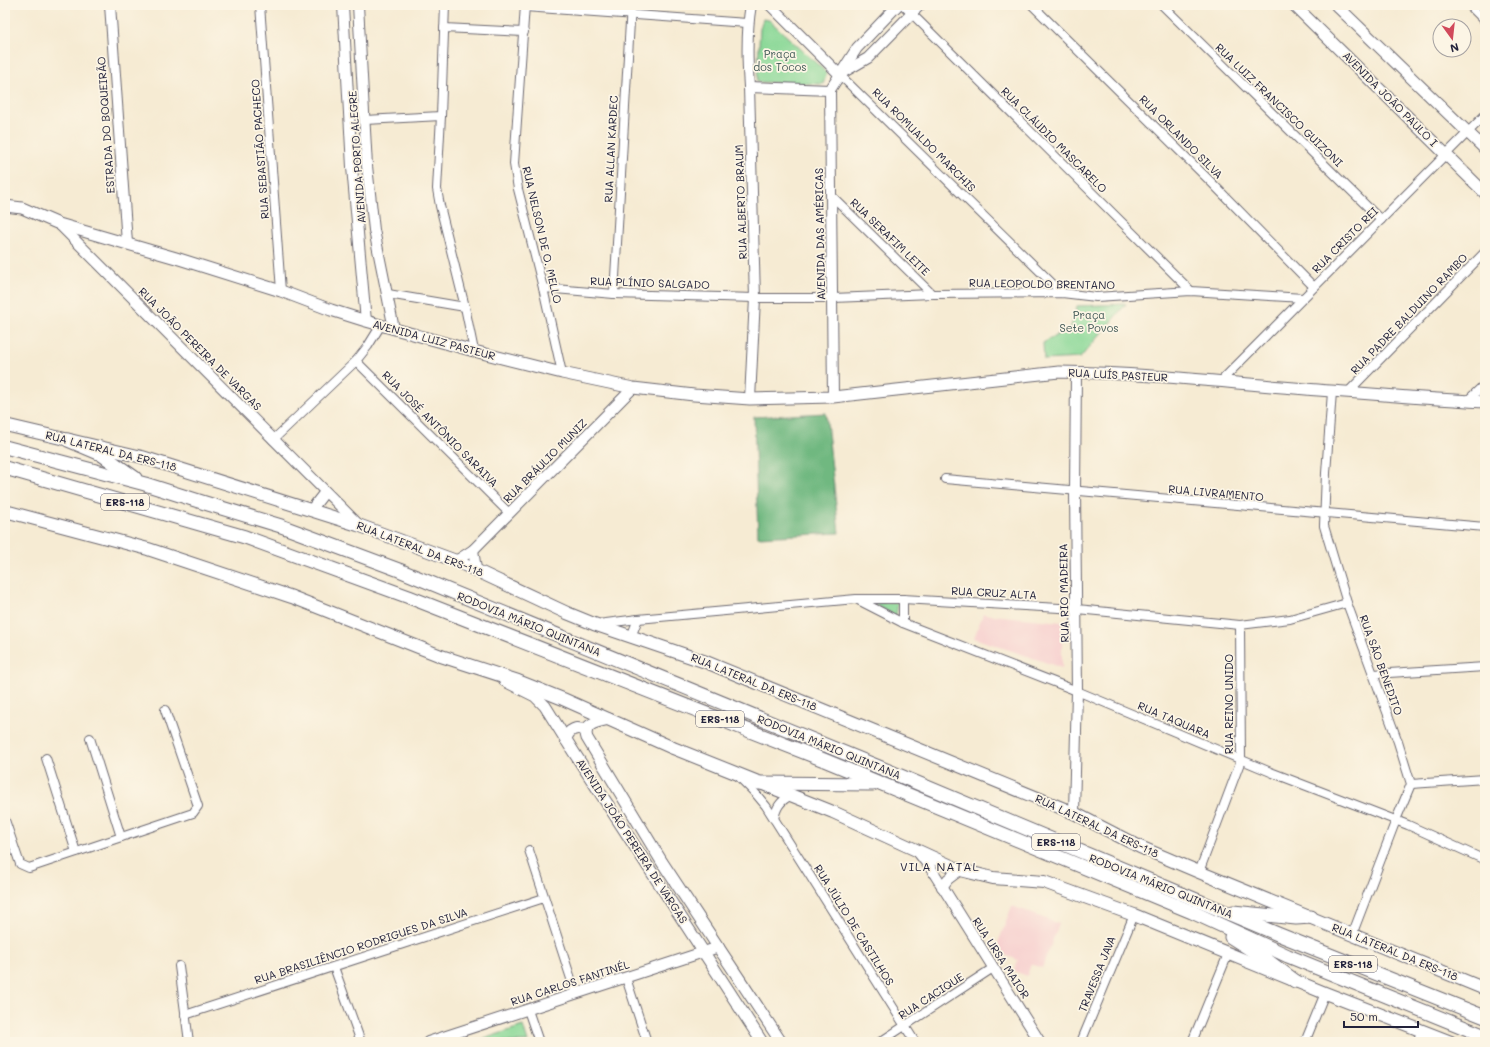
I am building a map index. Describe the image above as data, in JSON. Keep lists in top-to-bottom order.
{
  "streets": {
    "highway": ["ERS-118", "RODOVIA MÁRIO QUINTANA"],
    "main road": [
      "AVENIDA JOÃO PAULO I",
      "AVENIDA LUIZ PASTEUR",
      "RUA LUÍS PASTEUR",
      "RUA LATERAL DA ERS-118",
      "AVENIDA JOÃO PEREIRA DE VARGAS"
    ],
    "street": [
      "RUA LUIZ FRANCISCO GUIZONI",
      "ESTRADA DO BOQUEIRÃO",
      "RUA ORLANDO SILVA",
      "RUA ROMUALDO MARCHIS",
      "RUA CLÁUDIO MASCARELO",
      "RUA SEBASTIÃO PACHECO",
      "RUA ALLAN KARDEC",
      "AVENIDA PORTO ALEGRE",
      "RUA ALBERTO BRAUM",
      "AVENIDA DAS AMÉRICAS",
      "RUA NELSON DE O. MELLO",
      "RUA SERAFIM LEITE",
      "RUA CRISTO REI",
      "RUA PLÍNIO SALGADO",
      "RUA LEOPOLDO BRENTANO",
      "RUA PADRE BALDUINO RAMBO",
      "RUA JOÃO PEREIRA DE VARGAS",
      "RUA JOSÉ ANTÔNIO SARAIVA",
      "RUA BRÁULIO MUNIZ",
      "RUA LIVRAMENTO",
      "RUA CRUZ ALTA",
      "RUA RIO MADEIRA",
      "RUA SÃO BENEDITO",
      "RUA REINO UNIDO",
      "RUA TAQUARA",
      "RUA JÚLIO DE CASTILHOS",
      "RUA BRASILIÊNCIO RODRIGUES DA SILVA",
      "RUA URSA MAIOR",
      "TRAVESSA JAVA",
      "RUA CARLOS FANTINÉL",
      "RUA CACIQUE"
    ]
  },
  "crossings": [
    ["AVENIDA JOÃO PAULO I", "RUA CRISTO REI"],
    ["RUA LUIZ FRANCISCO GUIZONI", "RUA CRISTO REI"],
    ["ESTRADA DO BOQUEIRÃO", "AVENIDA LUIZ PASTEUR"],
    ["RUA ORLANDO SILVA", "RUA CRISTO REI"],
    ["RUA ROMUALDO MARCHIS", "RUA LEOPOLDO BRENTANO"],
    ["RUA CLÁUDIO MASCARELO", "RUA LEOPOLDO BRENTANO"],
    ["RUA SEBASTIÃO PACHECO", "AVENIDA LUIZ PASTEUR"],
    ["RUA ALLAN KARDEC", "RUA PLÍNIO SALGADO"],
    ["AVENIDA PORTO ALEGRE", "AVENIDA LUIZ PASTEUR"],
    ["RUA ALBERTO BRAUM", "RUA PLÍNIO SALGADO"],
    ["RUA ALBERTO BRAUM", "RUA LEOPOLDO BRENTANO"],
    ["RUA ALBERTO BRAUM", "AVENIDA LUIZ PASTEUR"],
    ["RUA ALBERTO BRAUM", "RUA LUÍS PASTEUR"],
    ["AVENIDA DAS AMÉRICAS", "RUA SERAFIM LEITE"],
    ["AVENIDA DAS AMÉRICAS", "RUA LEOPOLDO BRENTANO"],
    ["AVENIDA DAS AMÉRICAS", "RUA LUÍS PASTEUR"],
    ["RUA NELSON DE O. MELLO", "RUA PLÍNIO SALGADO"],
    ["RUA NELSON DE O. MELLO", "AVENIDA LUIZ PASTEUR"],
    ["RUA SERAFIM LEITE", "RUA LEOPOLDO BRENTANO"],
    ["RUA CRISTO REI", "RUA LEOPOLDO BRENTANO"],
    ["RUA CRISTO REI", "RUA LUÍS PASTEUR"],
    ["RUA PLÍNIO SALGADO", "RUA LEOPOLDO BRENTANO"],
    ["RUA PADRE BALDUINO RAMBO", "RUA LUÍS PASTEUR"],
    ["AVENIDA LUIZ PASTEUR", "RUA LUÍS PASTEUR"],
    ["AVENIDA LUIZ PASTEUR", "RUA BRÁULIO MUNIZ"],
    ["RUA JOÃO PEREIRA DE VARGAS", "RUA LATERAL DA ERS-118"],
    ["RUA LUÍS PASTEUR", "RUA RIO MADEIRA"],
    ["RUA LUÍS PASTEUR", "RUA SÃO BENEDITO"],
    ["RUA JOSÉ ANTÔNIO SARAIVA", "RUA BRÁULIO MUNIZ"],
    ["RUA LATERAL DA ERS-118", "RUA BRÁULIO MUNIZ"],
    ["RUA LATERAL DA ERS-118", "RUA CRUZ ALTA"],
    ["RUA LATERAL DA ERS-118", "RUA RIO MADEIRA"],
    ["RUA LATERAL DA ERS-118", "RUA REINO UNIDO"],
    ["RUA LIVRAMENTO", "RUA RIO MADEIRA"],
    ["RUA LIVRAMENTO", "RUA SÃO BENEDITO"],
    ["RUA CRUZ ALTA", "RUA RIO MADEIRA"],
    ["RUA CRUZ ALTA", "RUA SÃO BENEDITO"],
    ["RUA CRUZ ALTA", "RUA REINO UNIDO"],
    ["RUA CRUZ ALTA", "RUA TAQUARA"],
    ["RUA RIO MADEIRA", "RUA TAQUARA"],
    ["RUA REINO UNIDO", "RUA TAQUARA"],
    ["AVENIDA JOÃO PEREIRA DE VARGAS", "RUA CARLOS FANTINÉL"],
    ["RUA JÚLIO DE CASTILHOS", "RUA CACIQUE"],
    ["RUA URSA MAIOR", "RUA CACIQUE"]
  ],
  "districts": ["VILA NATAL"],
  "parks": ["Praça dos Tocos", "Praça Sete Povos"],
  "scale_bar": "50 m",
  "north": "bottom"
}
